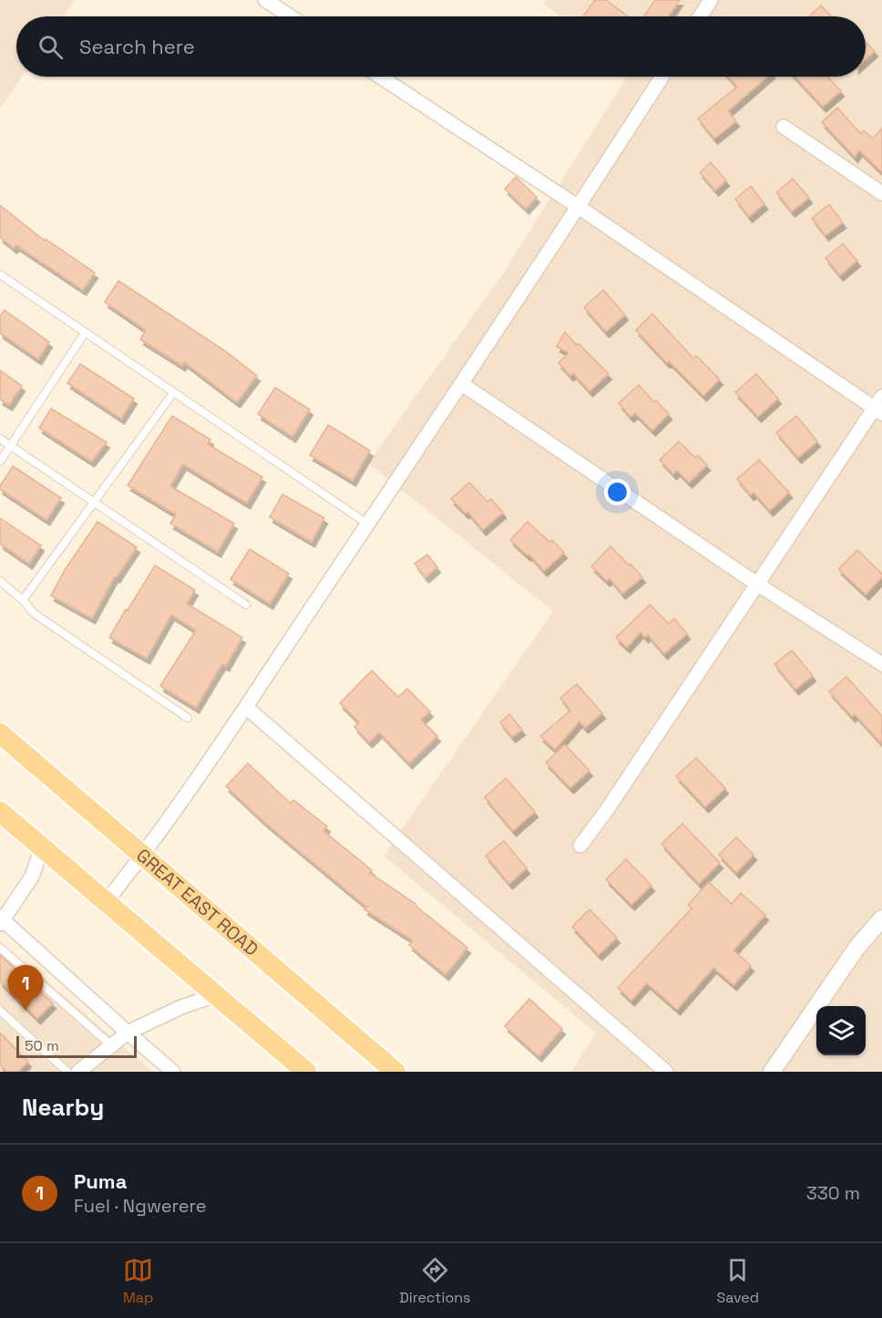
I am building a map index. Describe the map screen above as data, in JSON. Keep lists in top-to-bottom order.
{
  "streets": {
    "main road": ["GREAT EAST ROAD"]
  },
  "scale_bar": "50 m",
  "page": {
    "search": "Search here",
    "pins": "1",
    "scale": "50 m",
    "heading": "Nearby",
    "list": [
      {
        "mark": "1",
        "name": "Puma",
        "note": "Fuel · Ngwerere",
        "value": "330 m"
      }
    ],
    "nav": ["Map", "Directions", "Saved"]
  }
}
